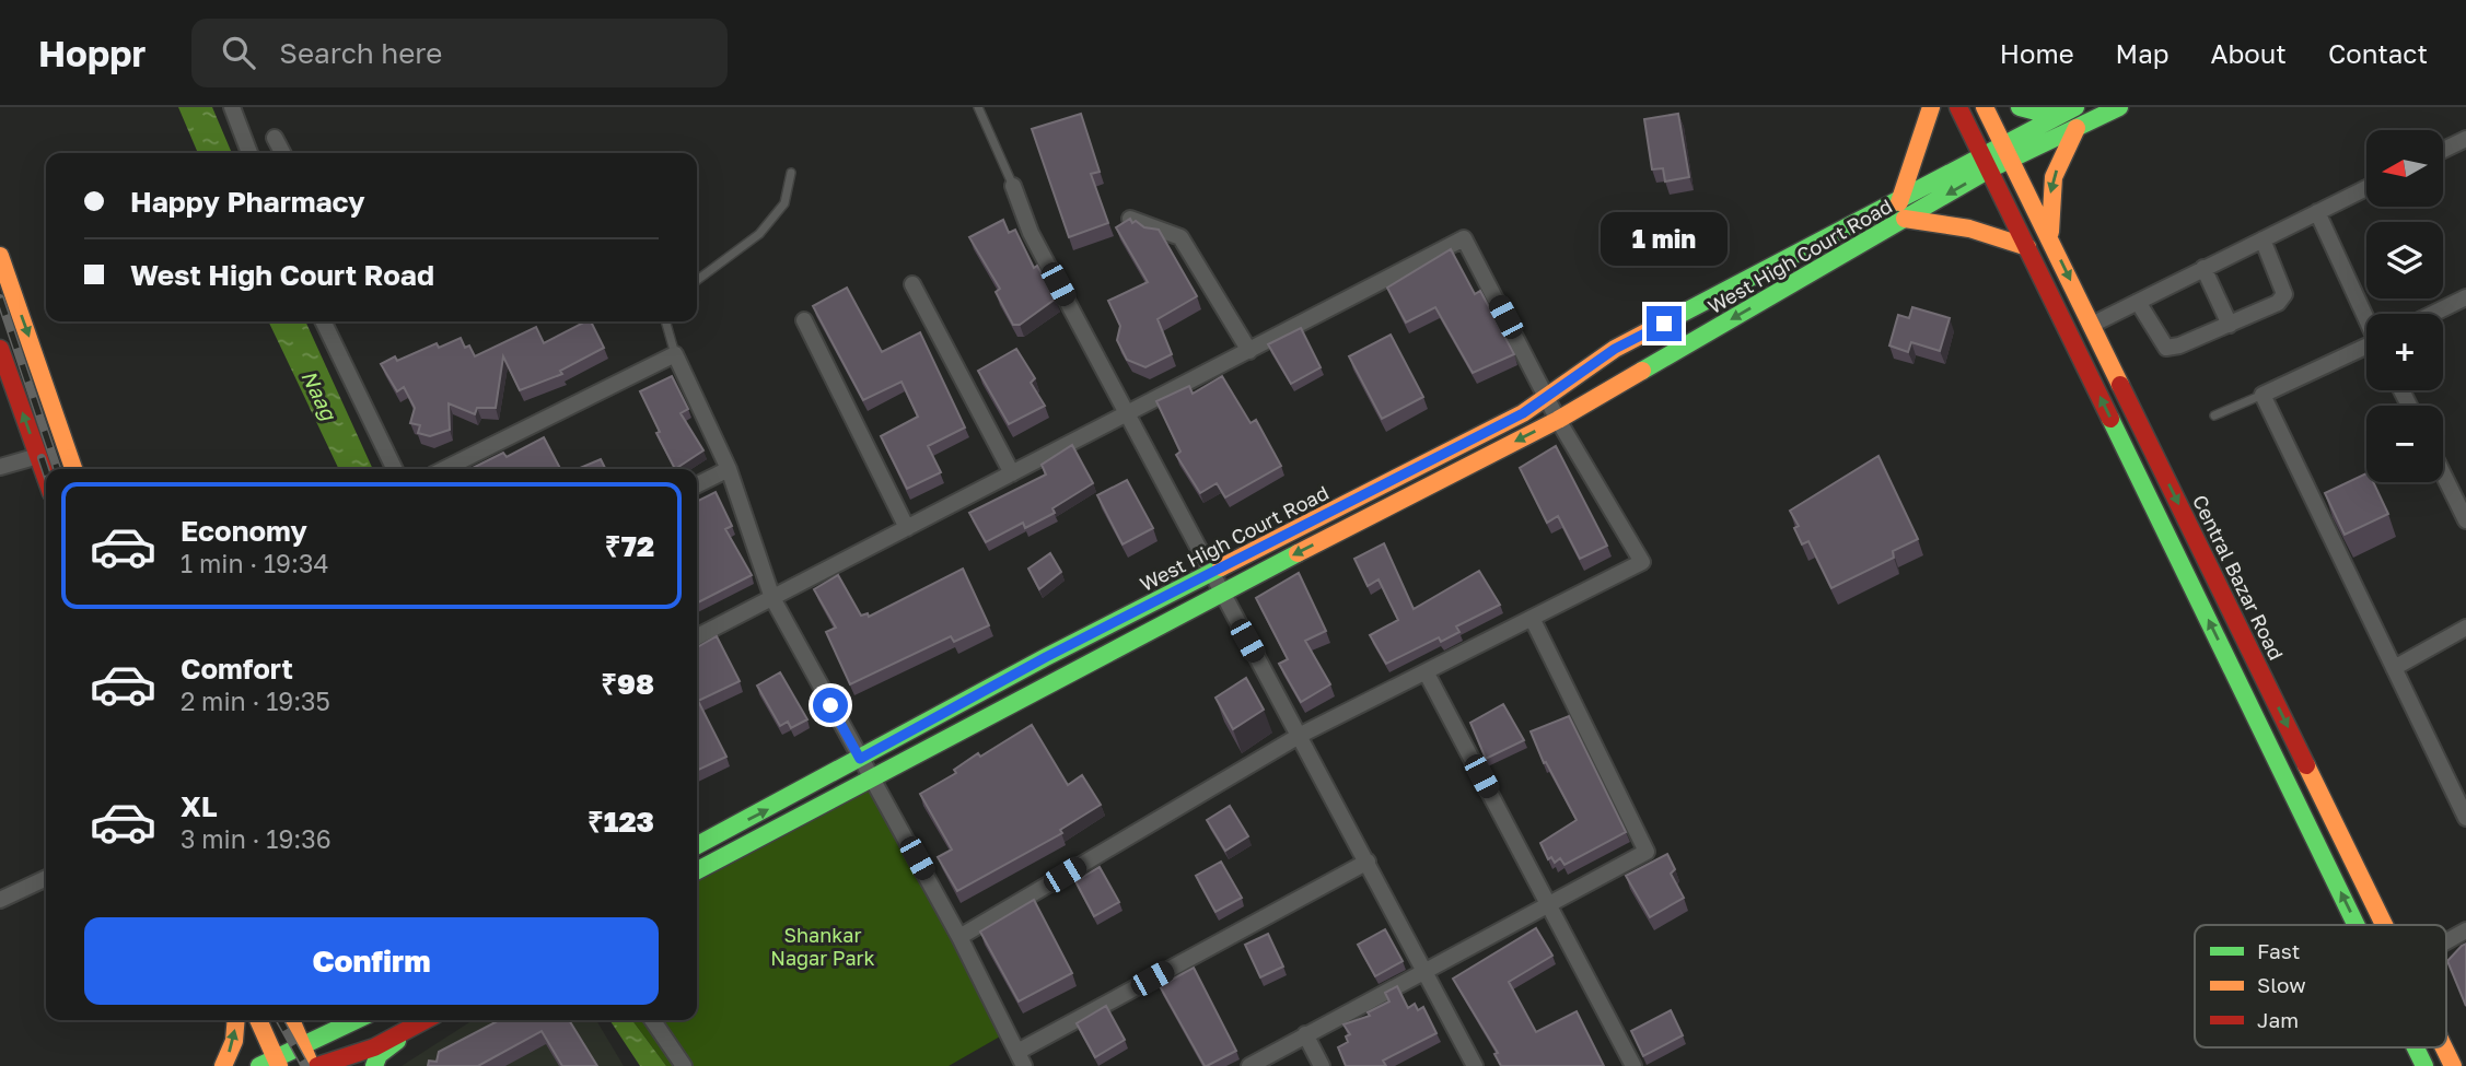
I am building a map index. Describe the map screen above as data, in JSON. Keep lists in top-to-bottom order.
{
  "streets": {
    "main road": ["West High Court Road", "Central Bazar Road"]
  },
  "crossings": [
    ["West High Court Road", "Central Bazar Road"]
  ],
  "water": ["Naag"],
  "parks": ["Shankar Nagar Park"],
  "legend": ["Fast", "Slow", "Jam"],
  "north": "left",
  "page": {
    "header": "Hoppr",
    "search": "Search here",
    "nav": [
      "Home",
      "Map",
      "About",
      "Contact"
    ],
    "map_buttons": ["+", "−"],
    "banner": ["Happy Pharmacy", "West High Court Road"],
    "bubble": "1 min",
    "list": [
      {
        "name": "Economy",
        "note": "1 min · 19:34",
        "value": "₹72"
      },
      {
        "name": "Comfort",
        "note": "2 min · 19:35",
        "value": "₹98"
      },
      {
        "name": "XL",
        "note": "3 min · 19:36",
        "value": "₹123"
      }
    ],
    "buttons": "Confirm"
  }
}
